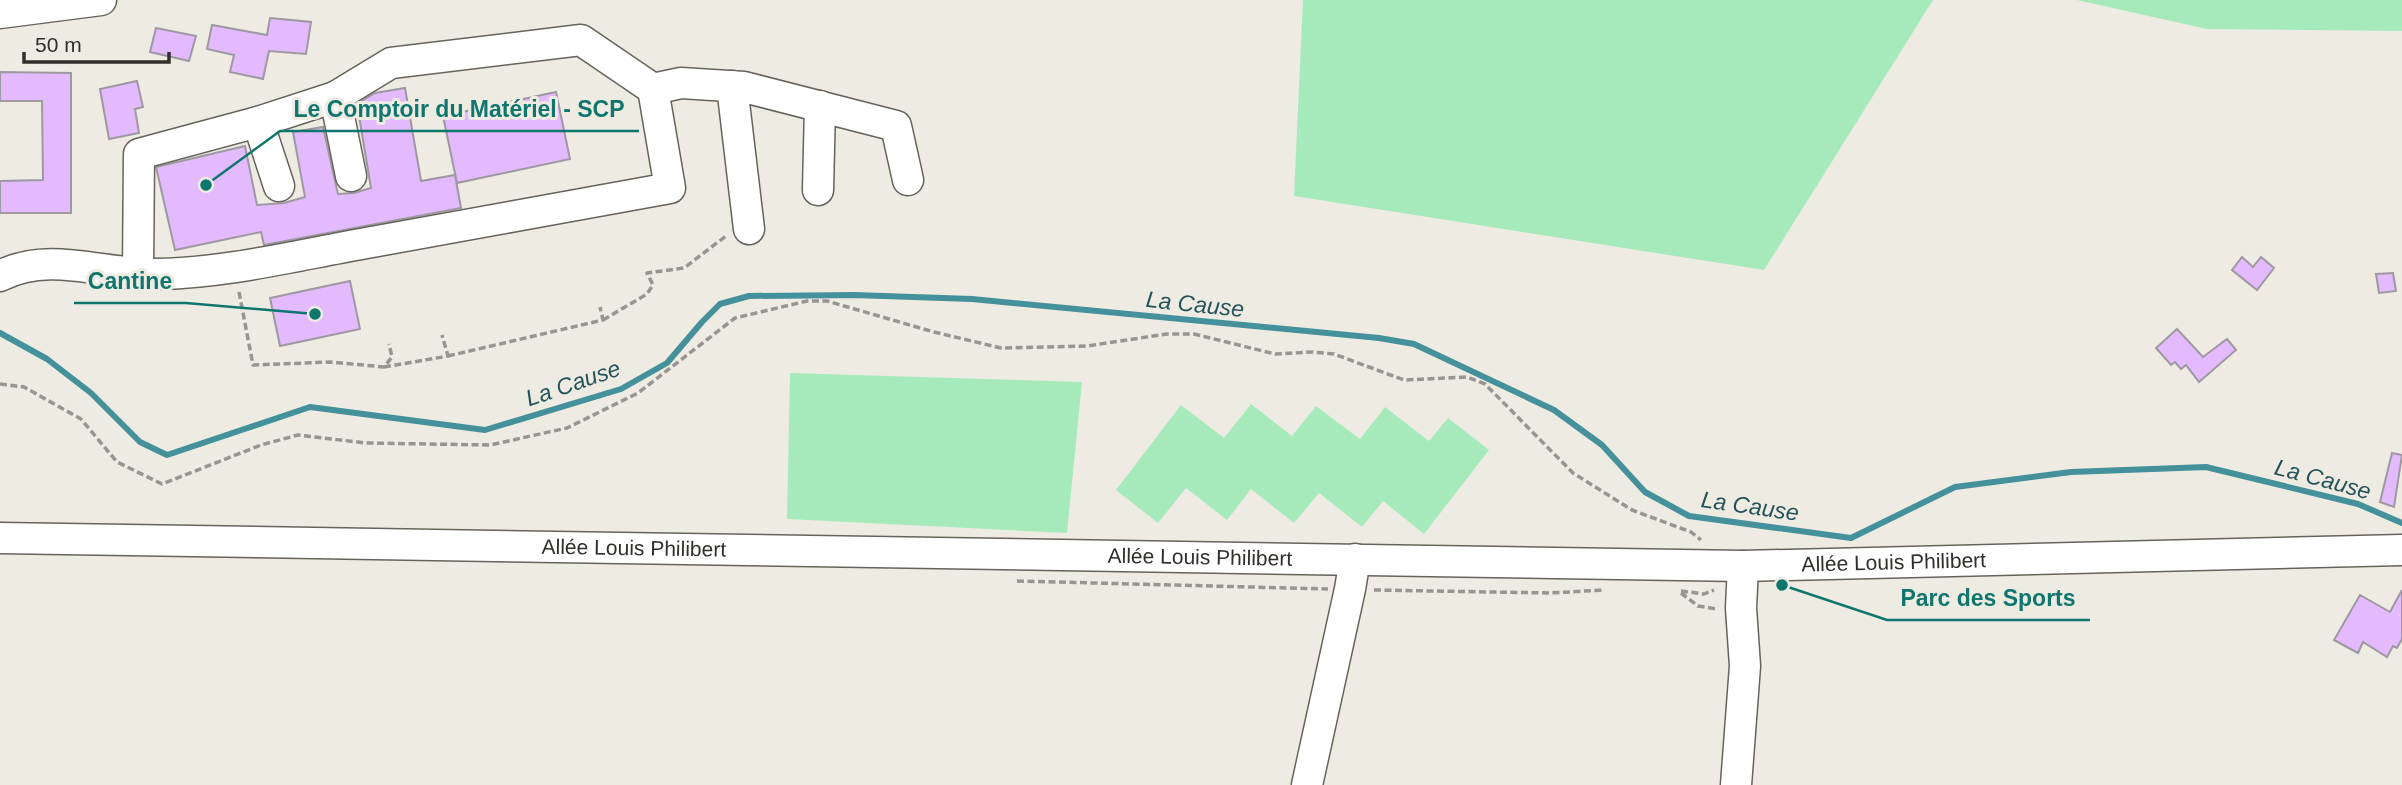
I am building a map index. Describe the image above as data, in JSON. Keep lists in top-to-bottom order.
{
  "streets": {
    "street": ["Allée Louis Philibert"]
  },
  "water": ["La Cause"],
  "places": ["Le Comptoir du Matériel - SCP", "Cantine", "Parc des Sports"],
  "scale_bar": "50 m"
}
